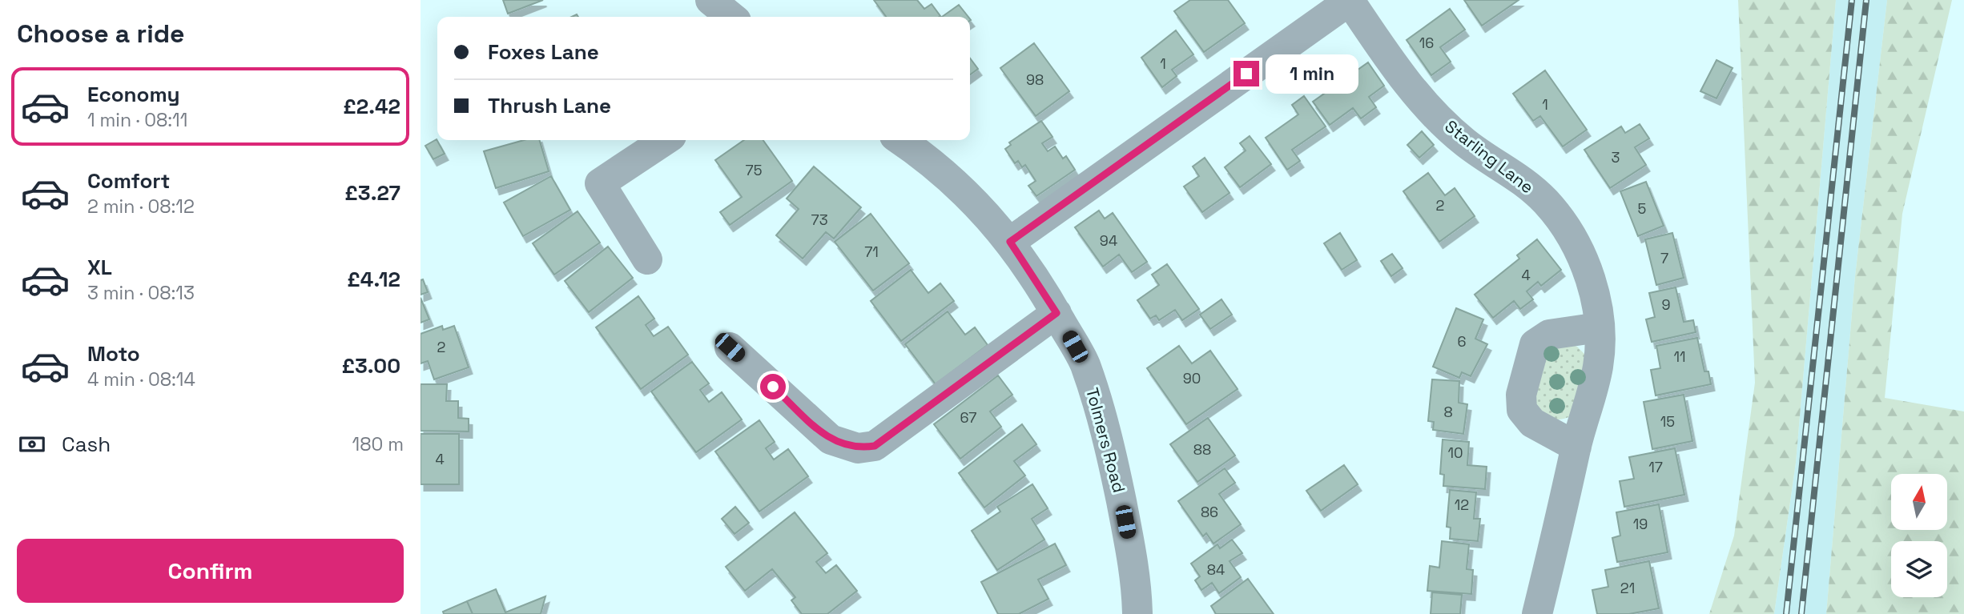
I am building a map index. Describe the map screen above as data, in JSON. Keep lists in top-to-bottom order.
{
  "streets": {
    "street": ["Starling Lane", "Tolmers Road"]
  },
  "house_numbers": [
    "16",
    "1",
    "98",
    "1",
    "3",
    "75",
    "2",
    "5",
    "73",
    "94",
    "71",
    "7",
    "4",
    "9",
    "6",
    "2",
    "11",
    "90",
    "8",
    "67",
    "15",
    "88",
    "10",
    "4",
    "17",
    "12",
    "86",
    "19",
    "84",
    "21"
  ],
  "north": "top",
  "page": {
    "heading": "Choose a ride",
    "banner": ["Foxes Lane", "Thrush Lane"],
    "bubble": "1 min",
    "list": [
      {
        "name": "Economy",
        "note": "1 min · 08:11",
        "value": "£2.42"
      },
      {
        "name": "Comfort",
        "note": "2 min · 08:12",
        "value": "£3.27"
      },
      {
        "name": "XL",
        "note": "3 min · 08:13",
        "value": "£4.12"
      },
      {
        "name": "Moto",
        "note": "4 min · 08:14",
        "value": "£3.00"
      }
    ],
    "pay": ["Cash", "180 m"],
    "buttons": "Confirm"
  }
}
